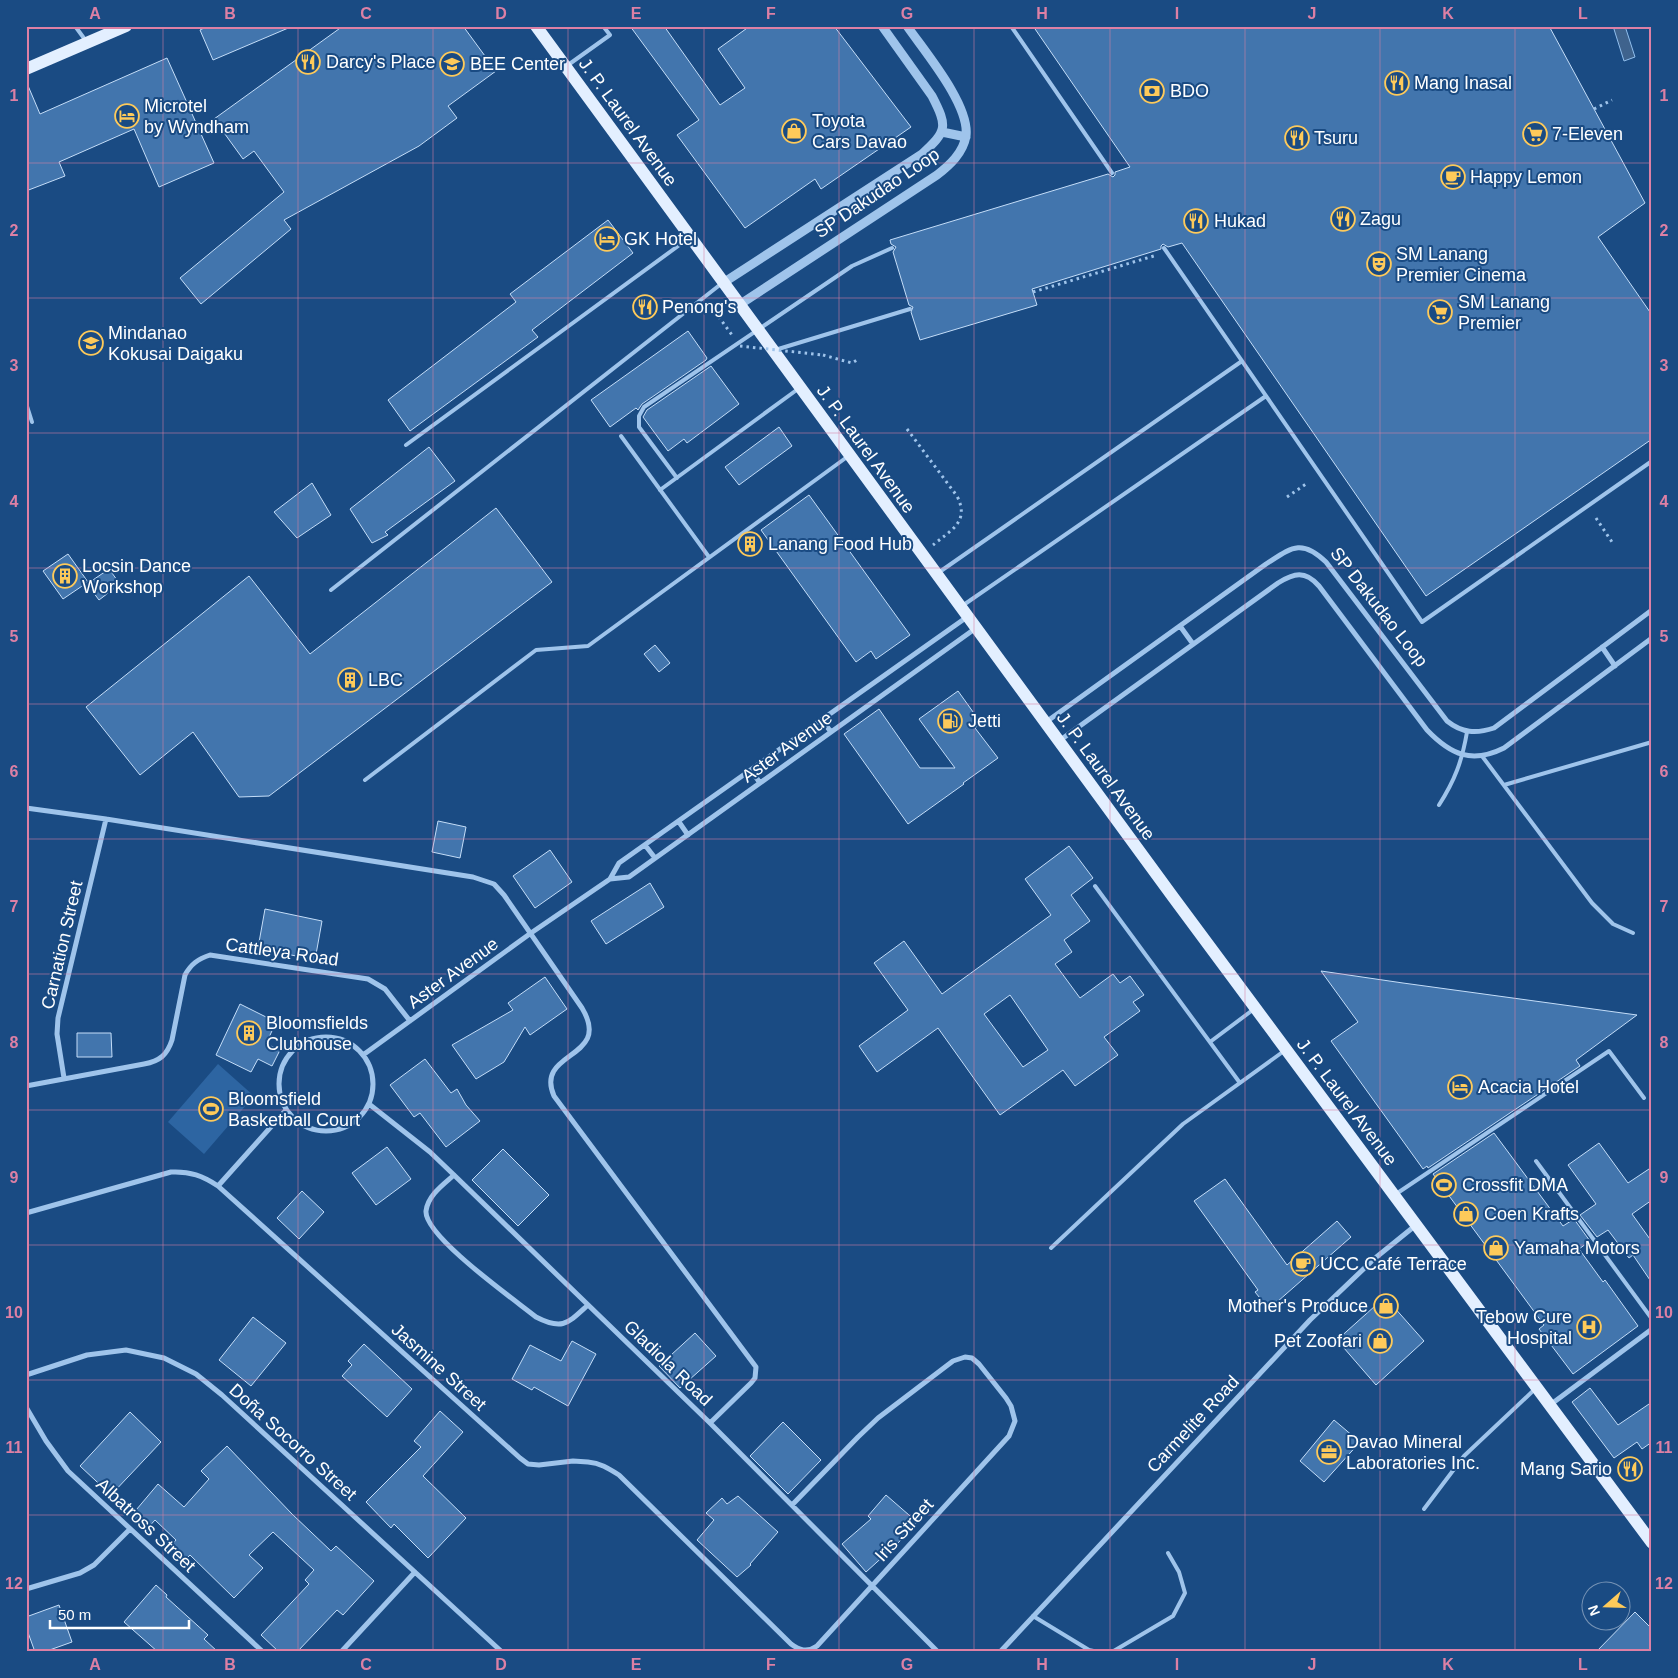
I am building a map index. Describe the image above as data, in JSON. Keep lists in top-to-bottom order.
{
  "streets": {
    "main road": ["J. P. Laurel Avenue"],
    "street": [
      "SP Dakudao Loop",
      "Aster Avenue",
      "Carnation Street",
      "Cattleya Road",
      "Gladiola Road",
      "Jasmine Street",
      "Carmelite Road",
      "Doña Socorro Street",
      "Albatross Street",
      "Iris Street"
    ]
  },
  "crossings": [
    ["J. P. Laurel Avenue", "SP Dakudao Loop"],
    ["J. P. Laurel Avenue", "Aster Avenue"],
    ["J. P. Laurel Avenue", "Carmelite Road"],
    ["Aster Avenue", "Cattleya Road"],
    ["Aster Avenue", "Gladiola Road"],
    ["Carnation Street", "Cattleya Road"],
    ["Gladiola Road", "Iris Street"],
    ["Jasmine Street", "Iris Street"]
  ],
  "places": {
    "restaurant": [
      "Darcy's Place",
      "Mang Inasal",
      "Tsuru",
      "Zagu",
      "Hukad",
      "Penong's",
      "Mang Sario"
    ],
    "school or university": ["BEE Center", "Mindanao Kokusai Daigaku"],
    "bank": ["BDO"],
    "hotel": ["Microtel by Wyndham", "GK Hotel", "Acacia Hotel"],
    "shop": [
      "Toyota Cars Davao",
      "Coen Krafts",
      "Yamaha Motors",
      "Mother's Produce",
      "Pet Zoofari"
    ],
    "supermarket": ["7-Eleven", "SM Lanang Premier"],
    "cafe": ["Happy Lemon", "UCC Café Terrace"],
    "theatre": ["SM Lanang Premier Cinema"],
    "building": [
      "Lanang Food Hub",
      "Locsin Dance Workshop",
      "LBC",
      "Bloomsfields Clubhouse"
    ],
    "fuel station": ["Jetti"],
    "sports": ["Bloomsfield Basketball Court", "Crossfit DMA"],
    "hospital": ["Tebow Cure Hospital"],
    "office": ["Davao Mineral Laboratories Inc."]
  },
  "scale_bar": "50 m",
  "north": "left",
  "grid": {
    "columns": [
      "A",
      "B",
      "C",
      "D",
      "E",
      "F",
      "G",
      "H",
      "I",
      "J",
      "K",
      "L"
    ],
    "rows": [
      "1",
      "2",
      "3",
      "4",
      "5",
      "6",
      "7",
      "8",
      "9",
      "10",
      "11",
      "12"
    ]
  }
}
